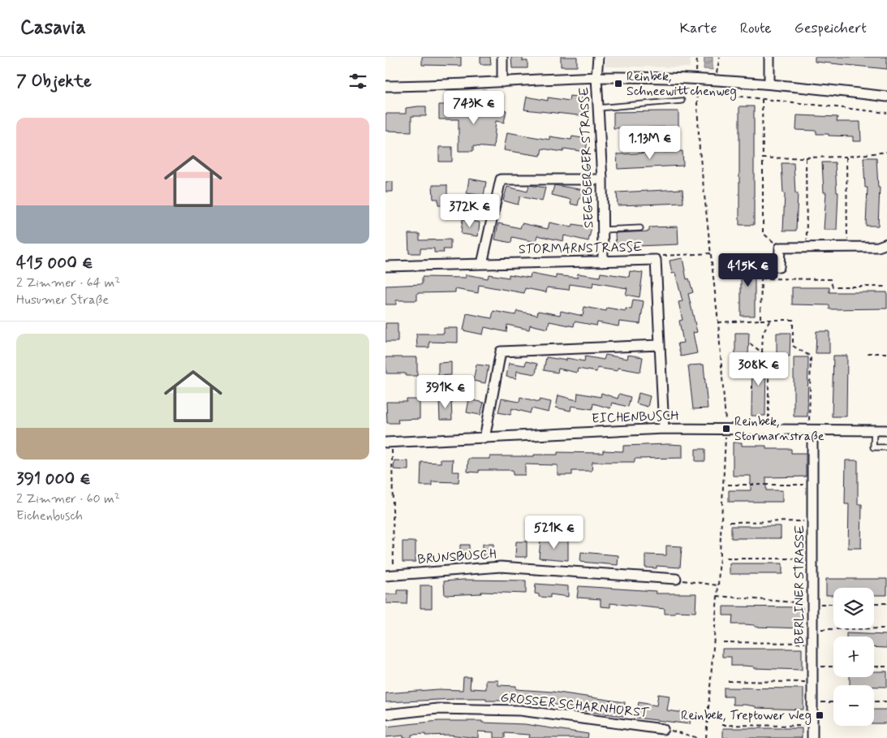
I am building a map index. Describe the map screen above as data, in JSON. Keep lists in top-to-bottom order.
{
  "streets": {
    "street": [
      "SEGEBERGER STRASSE",
      "STORMARNSTRASSE",
      "EICHENBUSCH",
      "BRUNSBUSCH",
      "BERLINER STRASSE",
      "GROSSER SCHARNHORST"
    ]
  },
  "crossings": [
    ["SEGEBERGER STRASSE", "STORMARNSTRASSE"],
    ["STORMARNSTRASSE", "EICHENBUSCH"],
    ["EICHENBUSCH", "BERLINER STRASSE"]
  ],
  "places": {
    "transit": ["Reinbek, Schneewittchenweg", "Reinbek, Stormarnstraße", "Reinbek, Treptower Weg"]
  },
  "page": {
    "header": "Casavia",
    "nav": ["Karte", "Route", "Gespeichert"],
    "heading": "7 Objekte",
    "price": [
      "743K €",
      "1.13M €",
      "372K €",
      "415K €",
      "308K €",
      "391K €",
      "521K €"
    ],
    "list": [
      {
        "name": "415 000 €",
        "note": "2 Zimmer · 64 m² · Husumer Straße"
      },
      {
        "name": "391 000 €",
        "note": "2 Zimmer · 60 m² · Eichenbusch"
      }
    ],
    "map_buttons": ["+", "−"]
  }
}
